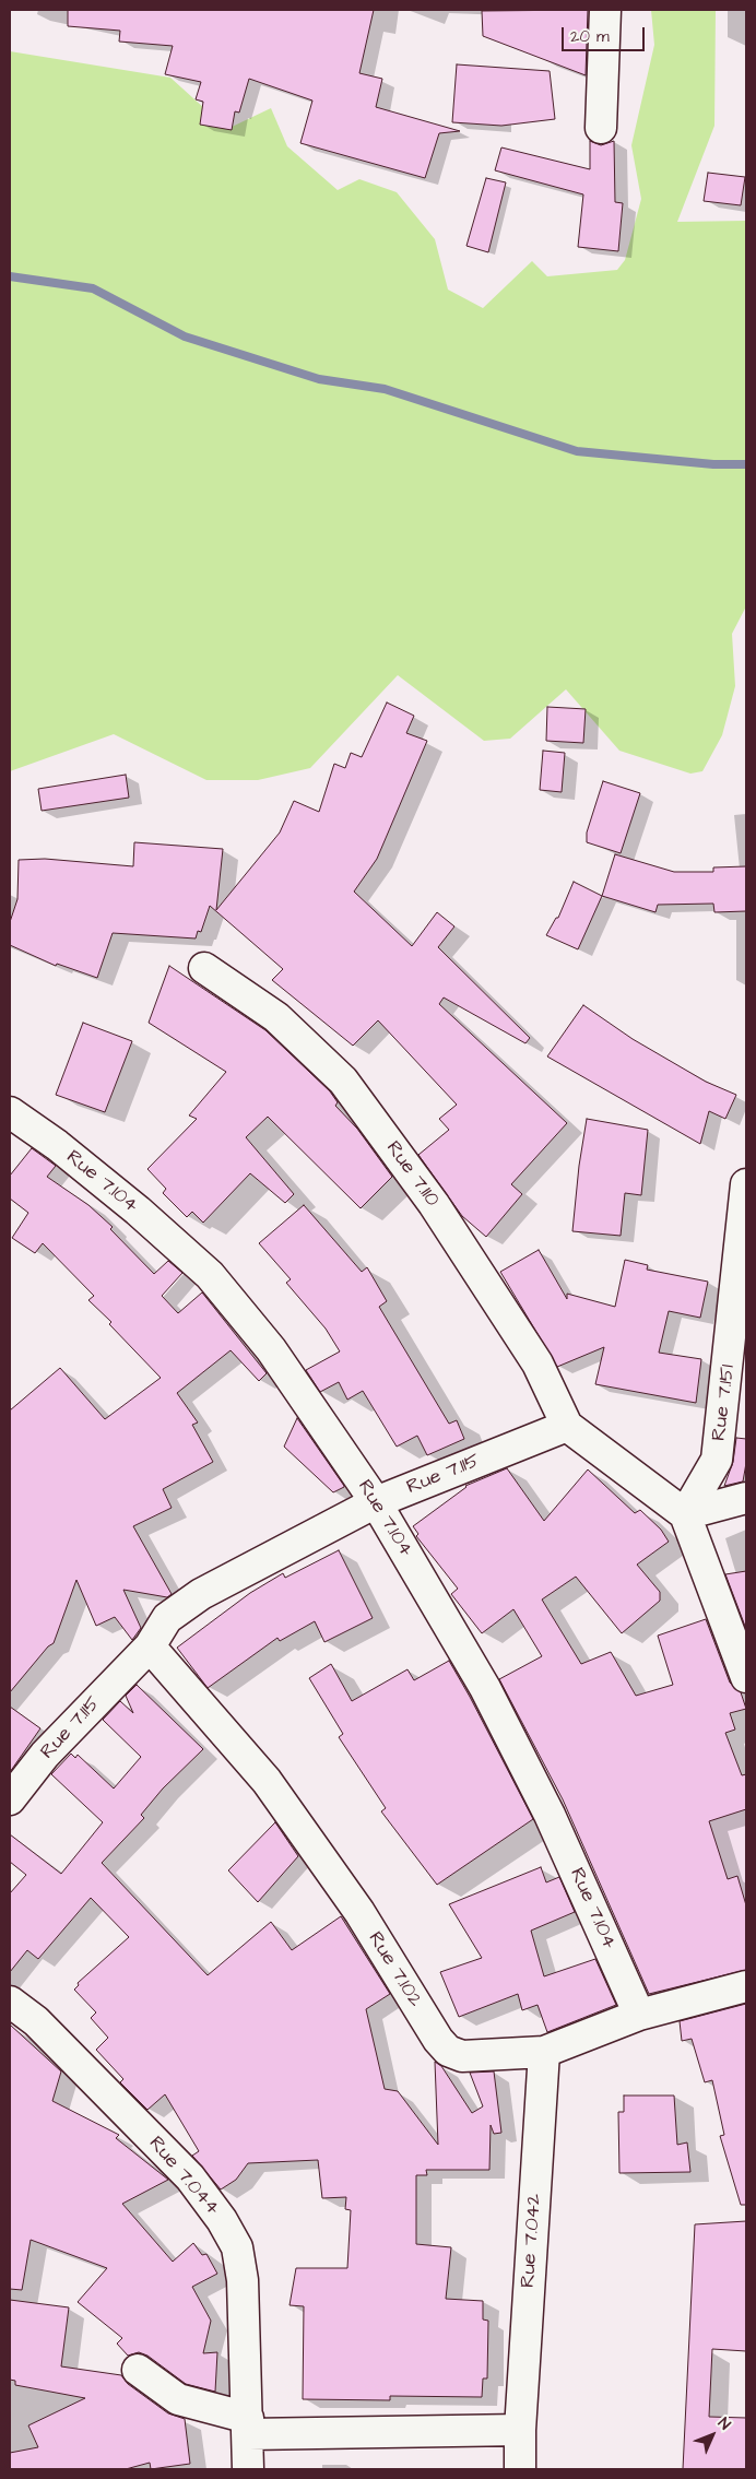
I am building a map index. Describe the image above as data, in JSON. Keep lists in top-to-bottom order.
{
  "streets": {
    "street": [
      "Rue 7.110",
      "Rue 7.104",
      "Rue 7.151",
      "Rue 7.115",
      "Rue 7.102",
      "Rue 7.044",
      "Rue 7.042"
    ]
  },
  "crossings": [
    ["Rue 7.110", "Rue 7.115"],
    ["Rue 7.104", "Rue 7.115"],
    ["Rue 7.104", "Rue 7.102"],
    ["Rue 7.115", "Rue 7.102"],
    ["Rue 7.102", "Rue 7.042"]
  ],
  "scale_bar": "20 m",
  "north": "top right"
}
